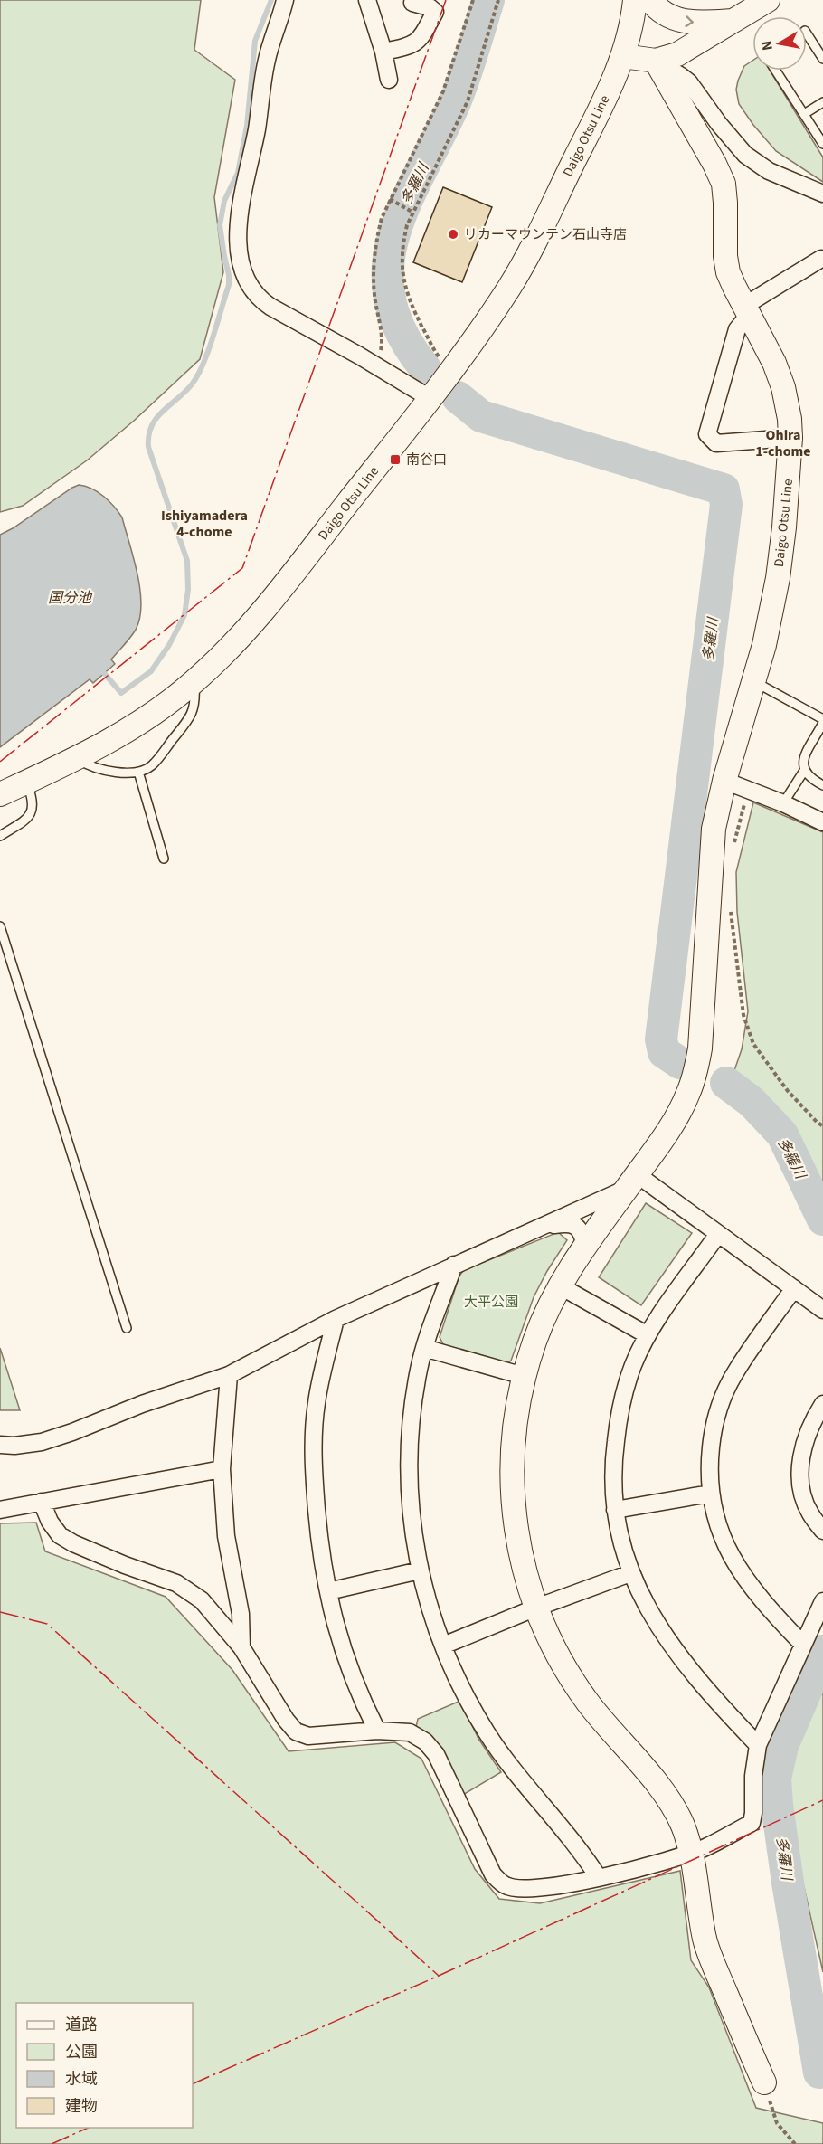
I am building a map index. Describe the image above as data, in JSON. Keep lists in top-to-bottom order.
{
  "streets": {
    "main road": ["Daigo Otsu Line"]
  },
  "districts": ["Ohira 1-chome", "Ishiyamadera 4-chome"],
  "water": ["多羅川", "国分池"],
  "parks": ["大平公園"],
  "places": {
    "other": ["リカーマウンテン石山寺店"],
    "transit": ["南谷口"]
  },
  "legend": [
    "道路",
    "公園",
    "水域",
    "建物"
  ],
  "north": "left"
}
